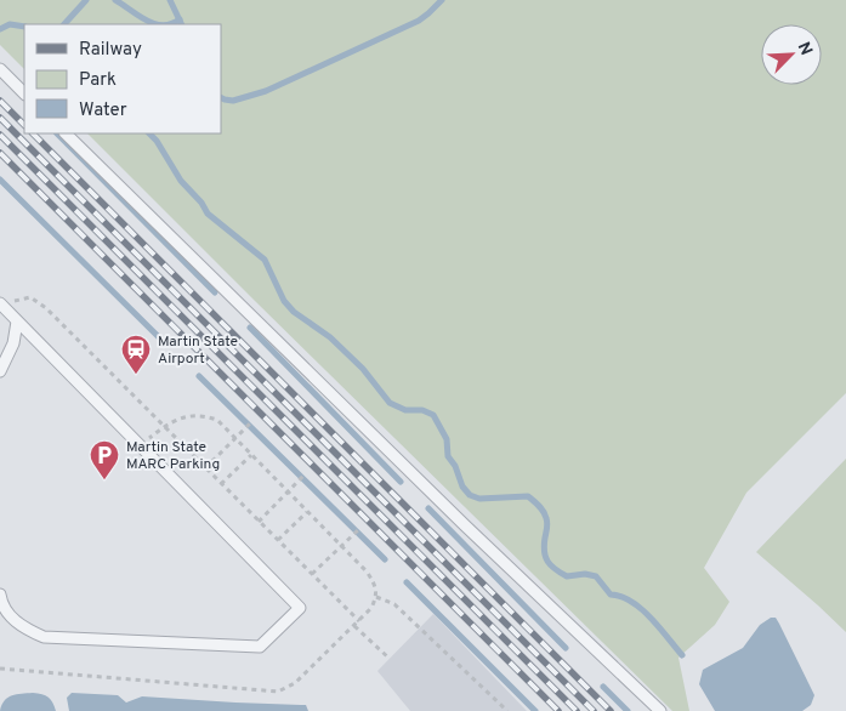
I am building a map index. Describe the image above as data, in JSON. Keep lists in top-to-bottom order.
{
  "places": {
    "station": ["Martin State Airport"],
    "parking": ["Martin State MARC Parking"]
  },
  "legend": ["Railway", "Park", "Water"],
  "north": "top right"
}
